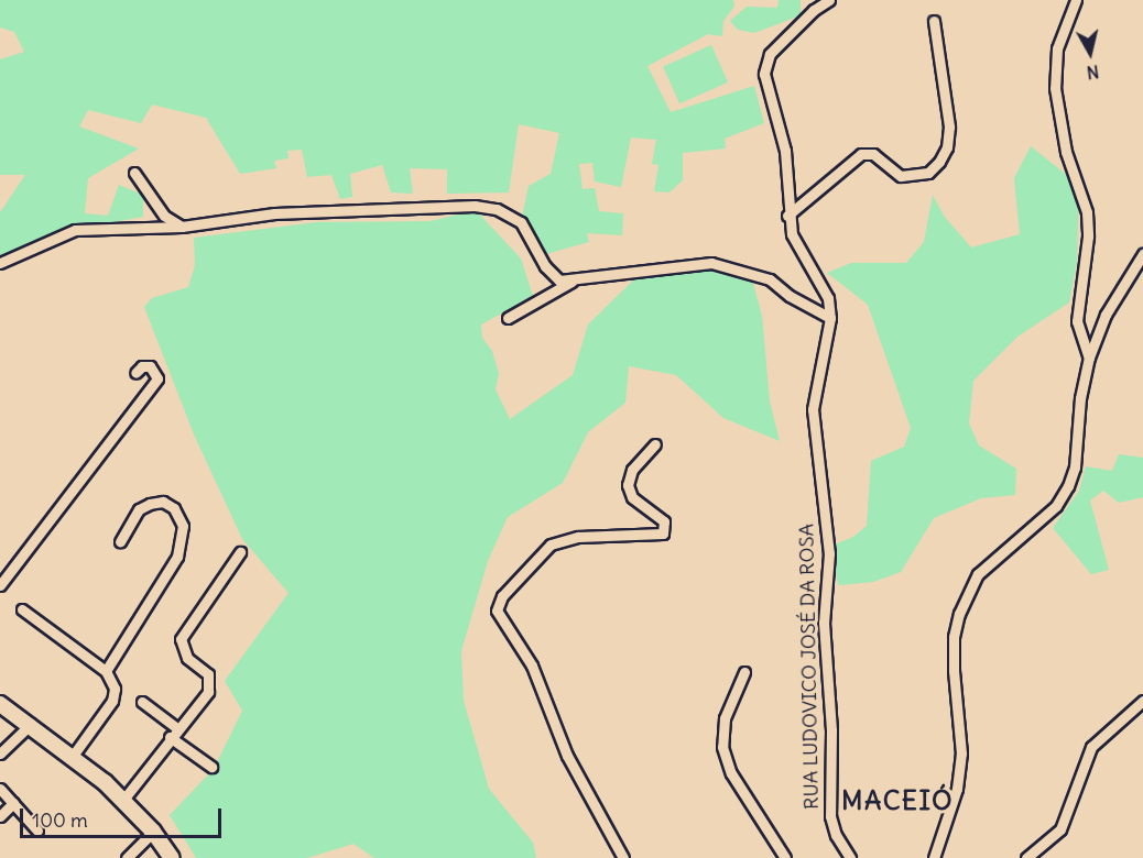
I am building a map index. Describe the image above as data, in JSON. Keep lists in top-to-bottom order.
{
  "streets": {
    "street": ["RUA LUDOVICO JOSÉ DA ROSA"]
  },
  "districts": ["MACEIÓ"],
  "scale_bar": "100 m",
  "north": "bottom"
}
